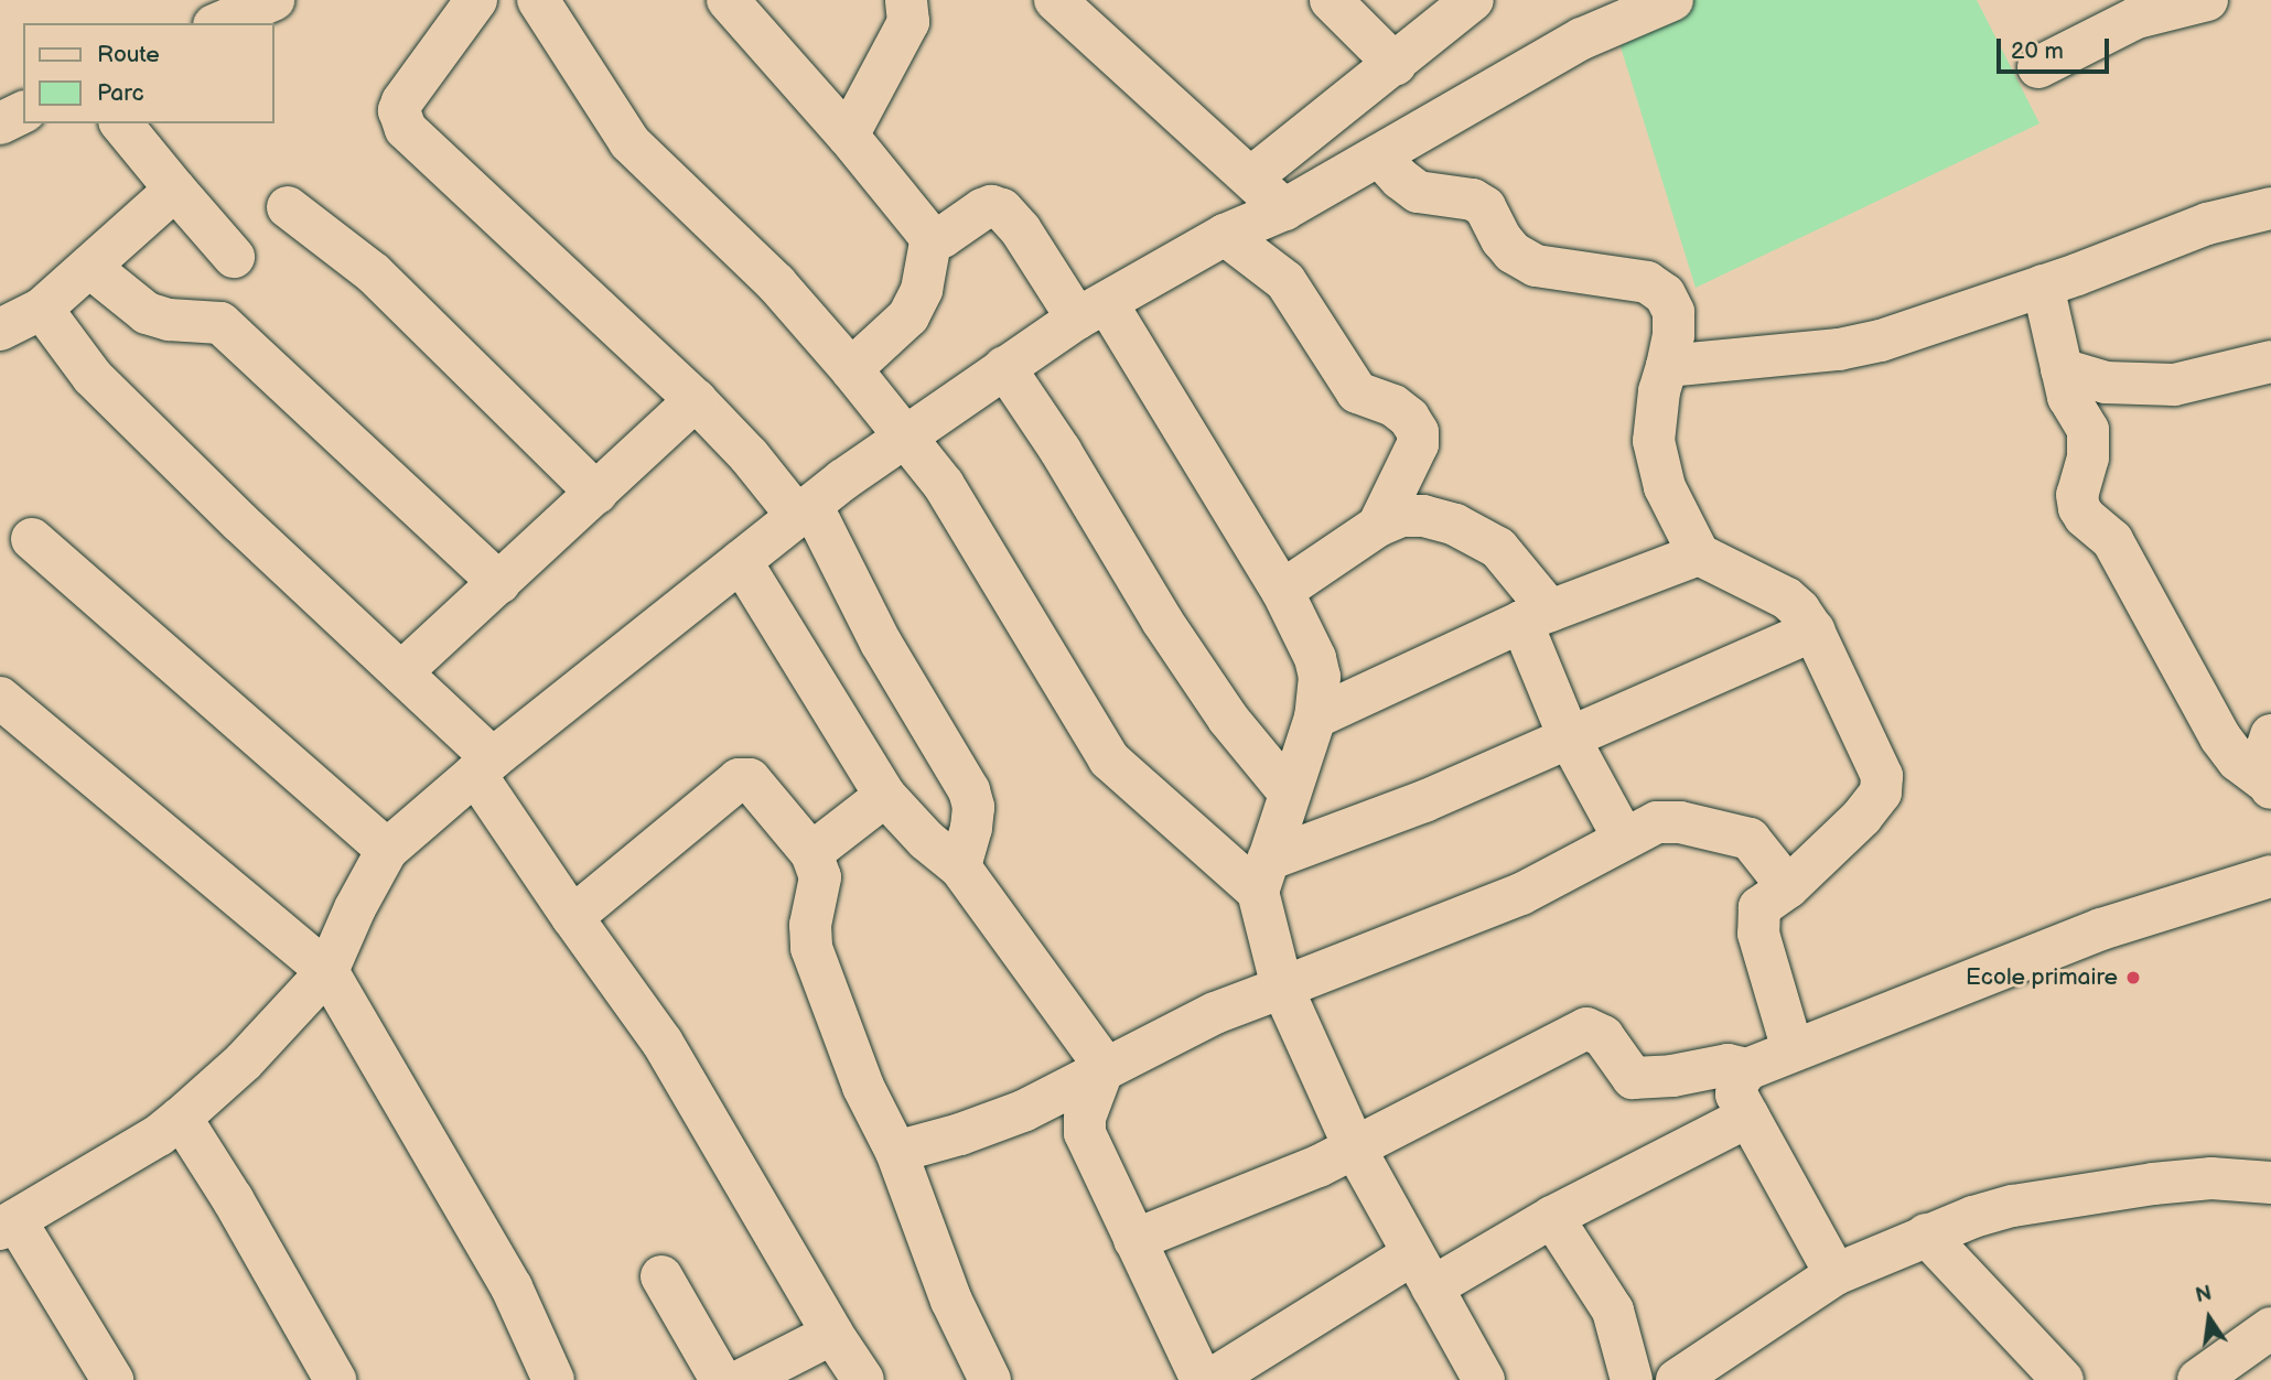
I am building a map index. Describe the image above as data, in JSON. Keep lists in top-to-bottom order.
{
  "places": ["Ecole primaire"],
  "legend": ["Route", "Parc"],
  "scale_bar": "20 m",
  "north": "top"
}
